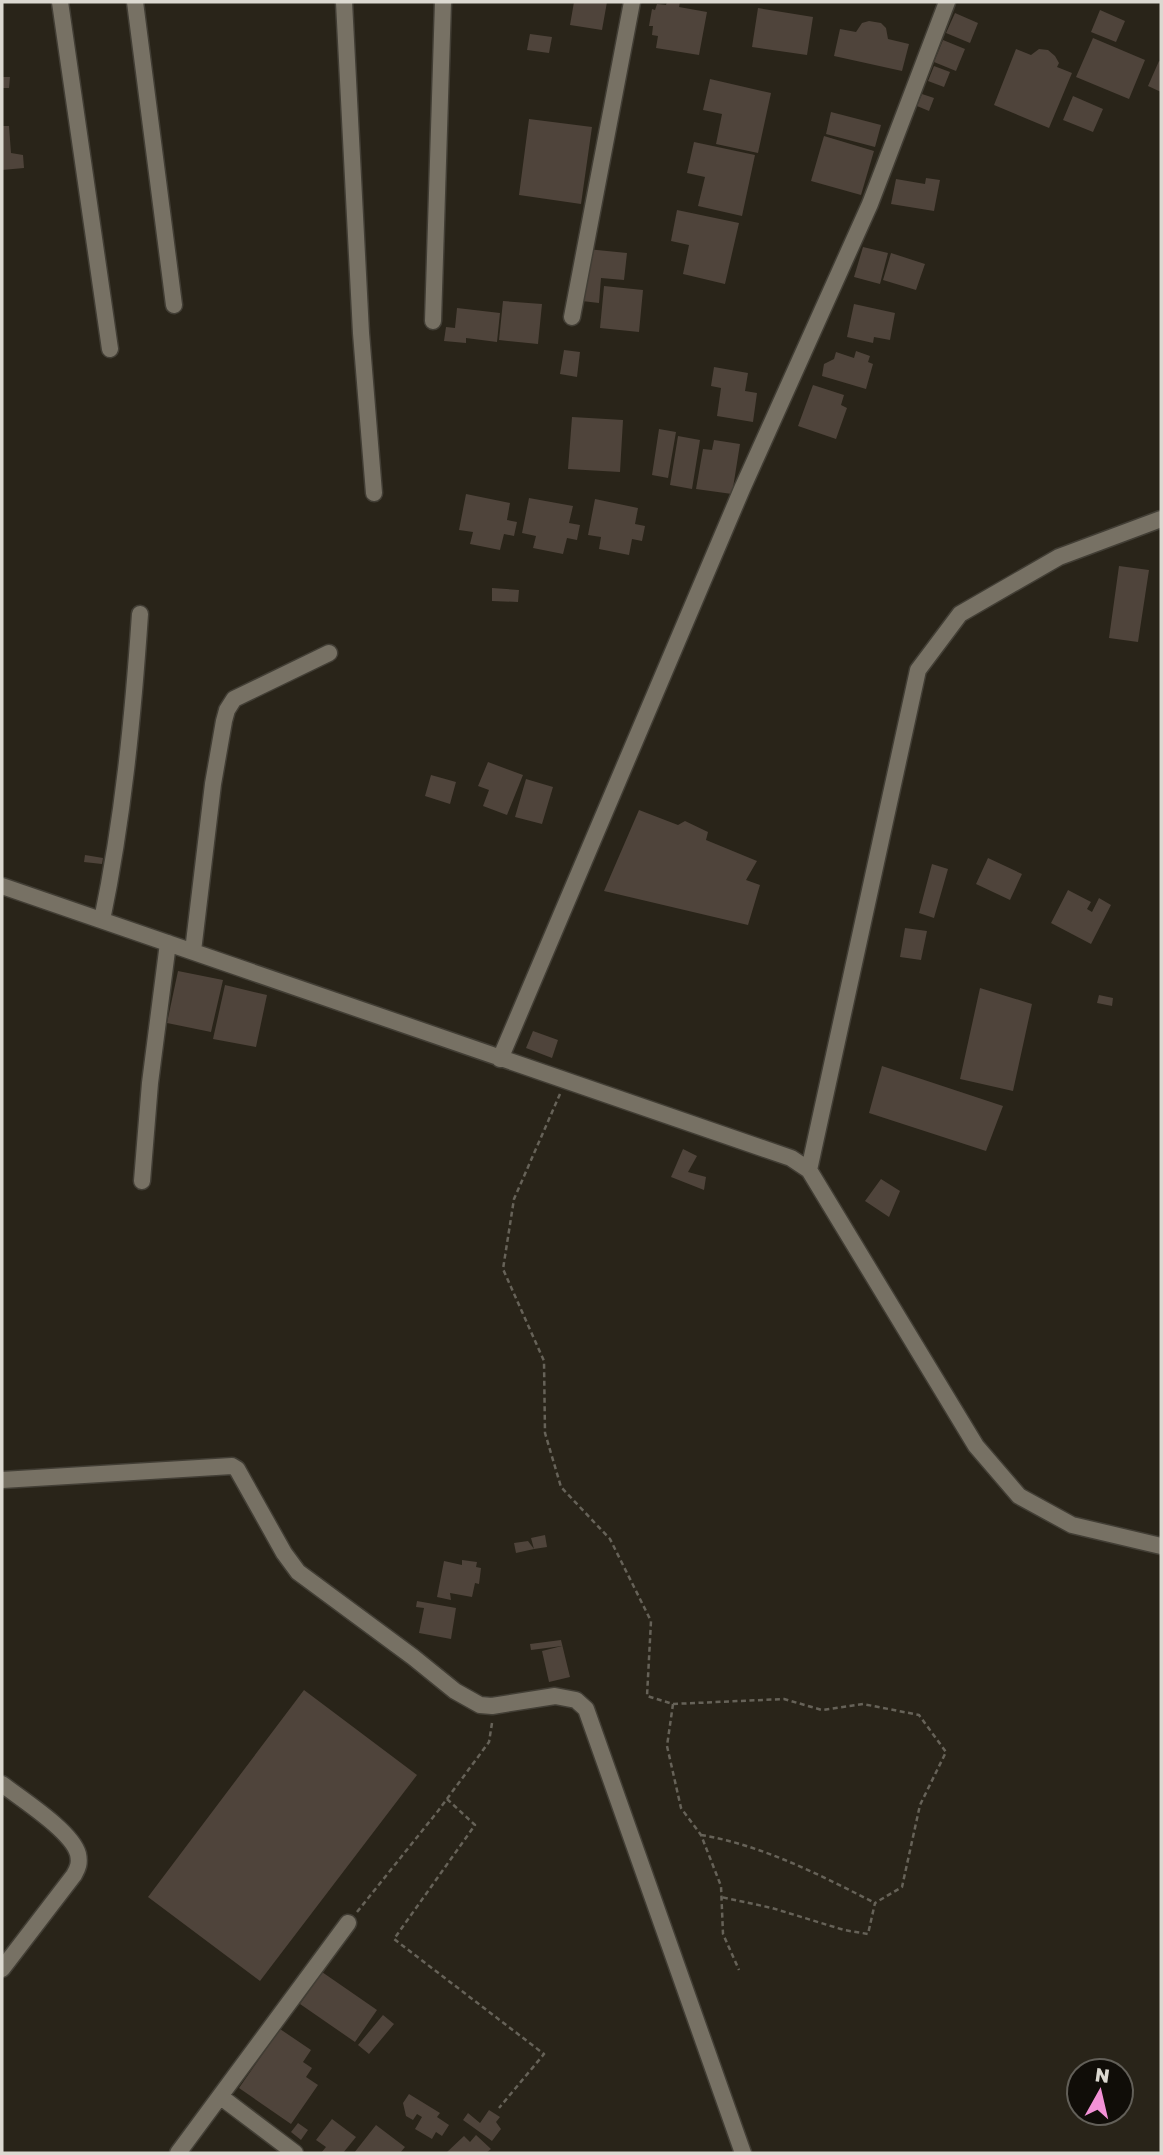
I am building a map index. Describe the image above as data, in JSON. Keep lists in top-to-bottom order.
{
  "north": "top"
}
